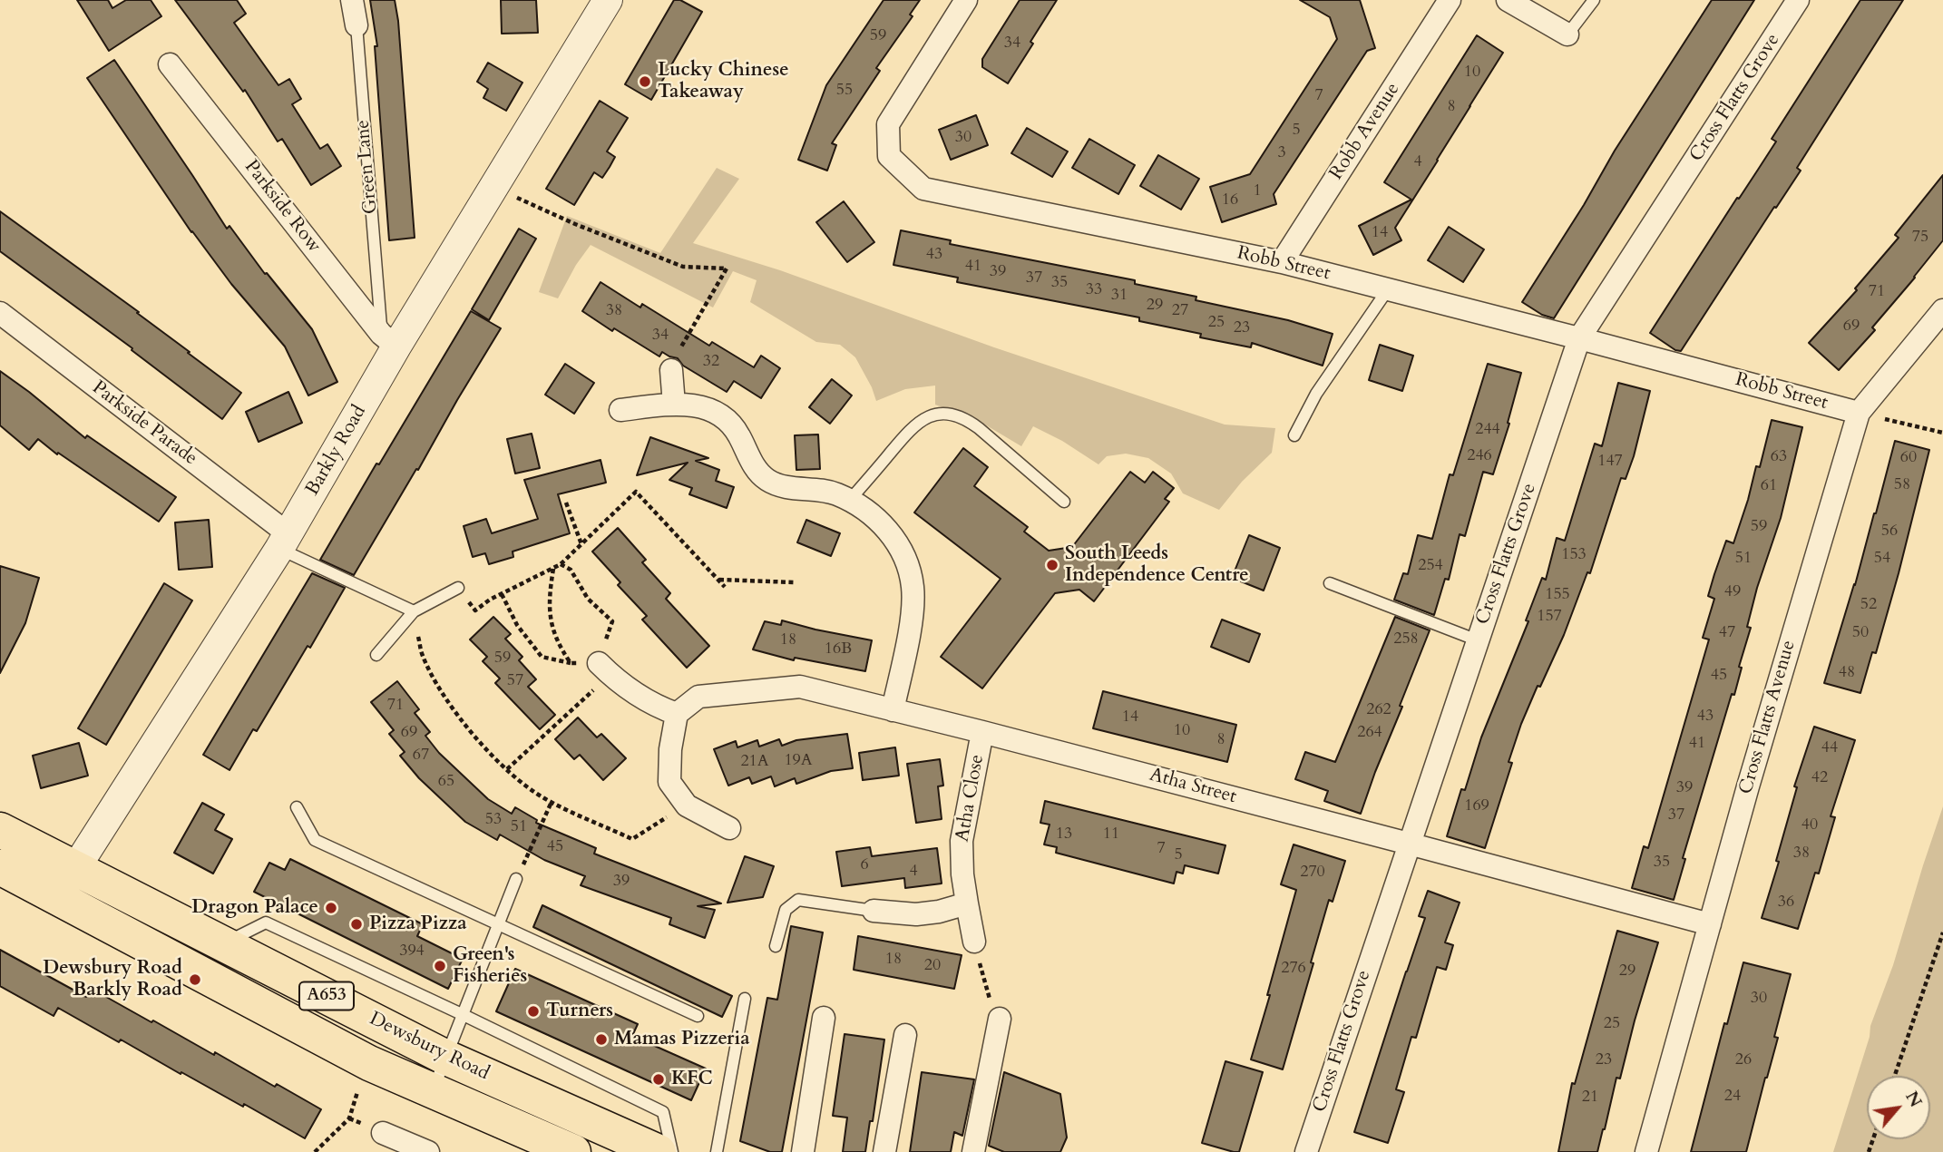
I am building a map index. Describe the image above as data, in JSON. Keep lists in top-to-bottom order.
{
  "streets": {
    "main road": ["A653", "Dewsbury Road"],
    "street": [
      "Cross Flatts Grove",
      "Robb Avenue",
      "Green Lane",
      "Parkside Row",
      "Robb Street",
      "Parkside Parade",
      "Barkly Road",
      "Cross Flatts Avenue",
      "Atha Street",
      "Atha Close"
    ]
  },
  "crossings": [
    ["Cross Flatts Grove", "Robb Street"],
    ["Cross Flatts Grove", "Atha Street"],
    ["Robb Avenue", "Robb Street"],
    ["Green Lane", "Parkside Row"],
    ["Green Lane", "Barkly Road"],
    ["Parkside Row", "Barkly Road"],
    ["Robb Street", "Cross Flatts Avenue"],
    ["Parkside Parade", "Barkly Road"],
    ["Barkly Road", "Dewsbury Road"],
    ["Cross Flatts Avenue", "Atha Street"],
    ["Atha Street", "Atha Close"]
  ],
  "places": [
    "Lucky Chinese Takeaway",
    "South Leeds Independence Centre",
    "Dragon Palace",
    "Pizza Pizza",
    "Green's Fisheries",
    "Dewsbury Road Barkly Road",
    "Turners",
    "Mamas Pizzeria",
    "KFC"
  ],
  "house_numbers": [
    "59",
    "34",
    "10",
    "55",
    "7",
    "8",
    "5",
    "30",
    "3",
    "4",
    "1",
    "16",
    "14",
    "75",
    "43",
    "41",
    "39",
    "37",
    "35",
    "33",
    "71",
    "31",
    "29",
    "38",
    "27",
    "25",
    "69",
    "23",
    "34",
    "32",
    "244",
    "246",
    "63",
    "60",
    "147",
    "58",
    "61",
    "59",
    "56",
    "153",
    "51",
    "54",
    "254",
    "49",
    "155",
    "52",
    "157",
    "47",
    "50",
    "258",
    "18",
    "16B",
    "59",
    "48",
    "45",
    "57",
    "71",
    "262",
    "43",
    "14",
    "10",
    "69",
    "264",
    "8",
    "41",
    "44",
    "67",
    "19A",
    "21A",
    "42",
    "65",
    "39",
    "169",
    "37",
    "53",
    "40",
    "51",
    "13",
    "11",
    "45",
    "7",
    "38",
    "5",
    "35",
    "6",
    "4",
    "270",
    "39",
    "36",
    "394",
    "18",
    "20",
    "276",
    "29",
    "30",
    "25",
    "23",
    "26",
    "24",
    "21"
  ],
  "north": "top right"
}
